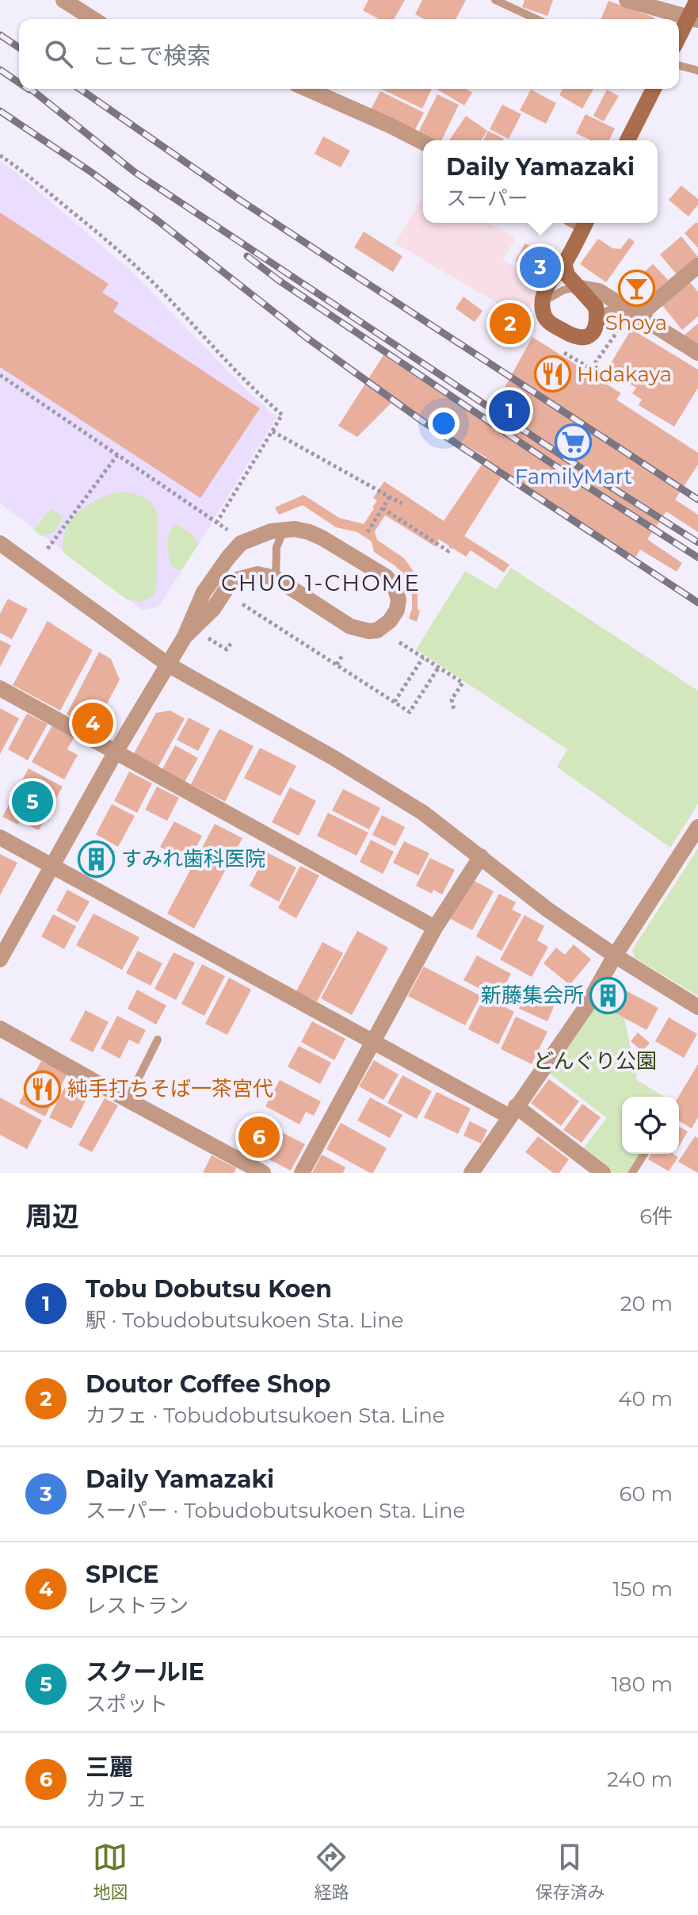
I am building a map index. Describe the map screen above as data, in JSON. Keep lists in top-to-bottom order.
{
  "districts": ["CHUO 1-CHOME"],
  "parks": ["どんぐり公園"],
  "places": {
    "bar": ["Shoya"],
    "restaurant": ["Hidakaya", "純手打ちそば一茶宮代"],
    "supermarket": ["FamilyMart"],
    "building": ["すみれ歯科医院", "新藤集会所"]
  },
  "page": {
    "search": "ここで検索",
    "popup": ["Daily Yamazaki", "スーパー"],
    "pins": [
      "3",
      "2",
      "1",
      "4",
      "5",
      "6"
    ],
    "heading": ["周辺", "6件"],
    "list": [
      {
        "mark": "1",
        "name": "Tobu Dobutsu Koen",
        "note": "駅 · Tobudobutsukoen Sta. Line",
        "value": "20 m"
      },
      {
        "mark": "2",
        "name": "Doutor Coffee Shop",
        "note": "カフェ · Tobudobutsukoen Sta. Line",
        "value": "40 m"
      },
      {
        "mark": "3",
        "name": "Daily Yamazaki",
        "note": "スーパー · Tobudobutsukoen Sta. Line",
        "value": "60 m"
      },
      {
        "mark": "4",
        "name": "SPICE",
        "note": "レストラン",
        "value": "150 m"
      },
      {
        "mark": "5",
        "name": "スクールIE",
        "note": "スポット",
        "value": "180 m"
      },
      {
        "mark": "6",
        "name": "三麗",
        "note": "カフェ",
        "value": "240 m"
      }
    ],
    "nav": ["地図", "経路", "保存済み"]
  }
}
